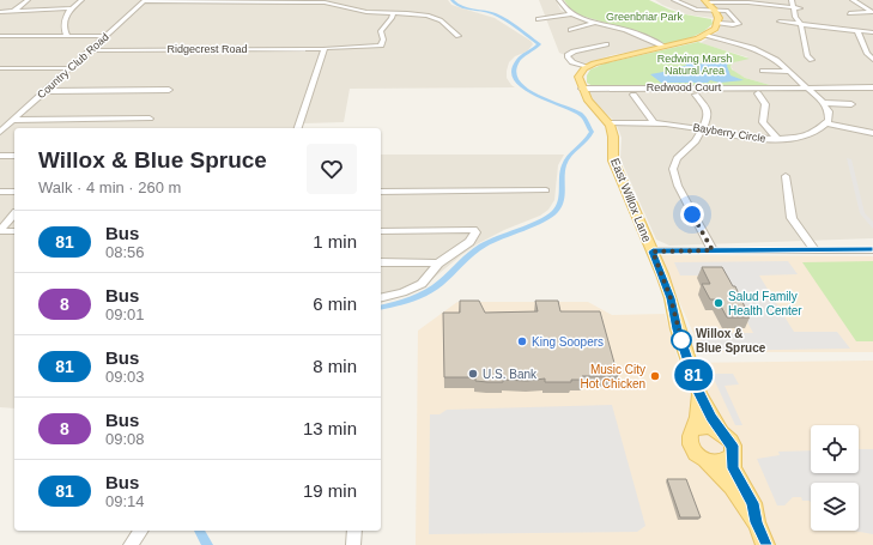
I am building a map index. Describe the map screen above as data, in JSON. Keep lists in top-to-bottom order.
{
  "streets": {
    "main road": ["East Willox Lane"],
    "street": [
      "Ridgecrest Road",
      "Country Club Road",
      "Redwood Court",
      "Bayberry Circle"
    ]
  },
  "crossings": [
    ["Ridgecrest Road", "Country Club Road"],
    ["Bayberry Circle", "East Willox Lane"]
  ],
  "parks": ["Greenbriar Park", "Redwing Marsh Natural Area"],
  "places": [
    "Salud Family Health Center",
    "Willox & Blue Spruce",
    "King Soopers",
    "U.S. Bank",
    "Music City Hot Chicken"
  ],
  "lines": ["bus line 81"],
  "page": {
    "on_map": "81",
    "heading": ["Willox & Blue Spruce", "Walk · 4 min · 260 m"],
    "list": [
      {
        "mark": "81",
        "name": "Bus",
        "note": "08:56",
        "value": "1 min"
      },
      {
        "mark": "8",
        "name": "Bus",
        "note": "09:01",
        "value": "6 min"
      },
      {
        "mark": "81",
        "name": "Bus",
        "note": "09:03",
        "value": "8 min"
      },
      {
        "mark": "8",
        "name": "Bus",
        "note": "09:08",
        "value": "13 min"
      },
      {
        "mark": "81",
        "name": "Bus",
        "note": "09:14",
        "value": "19 min"
      }
    ]
  }
}
